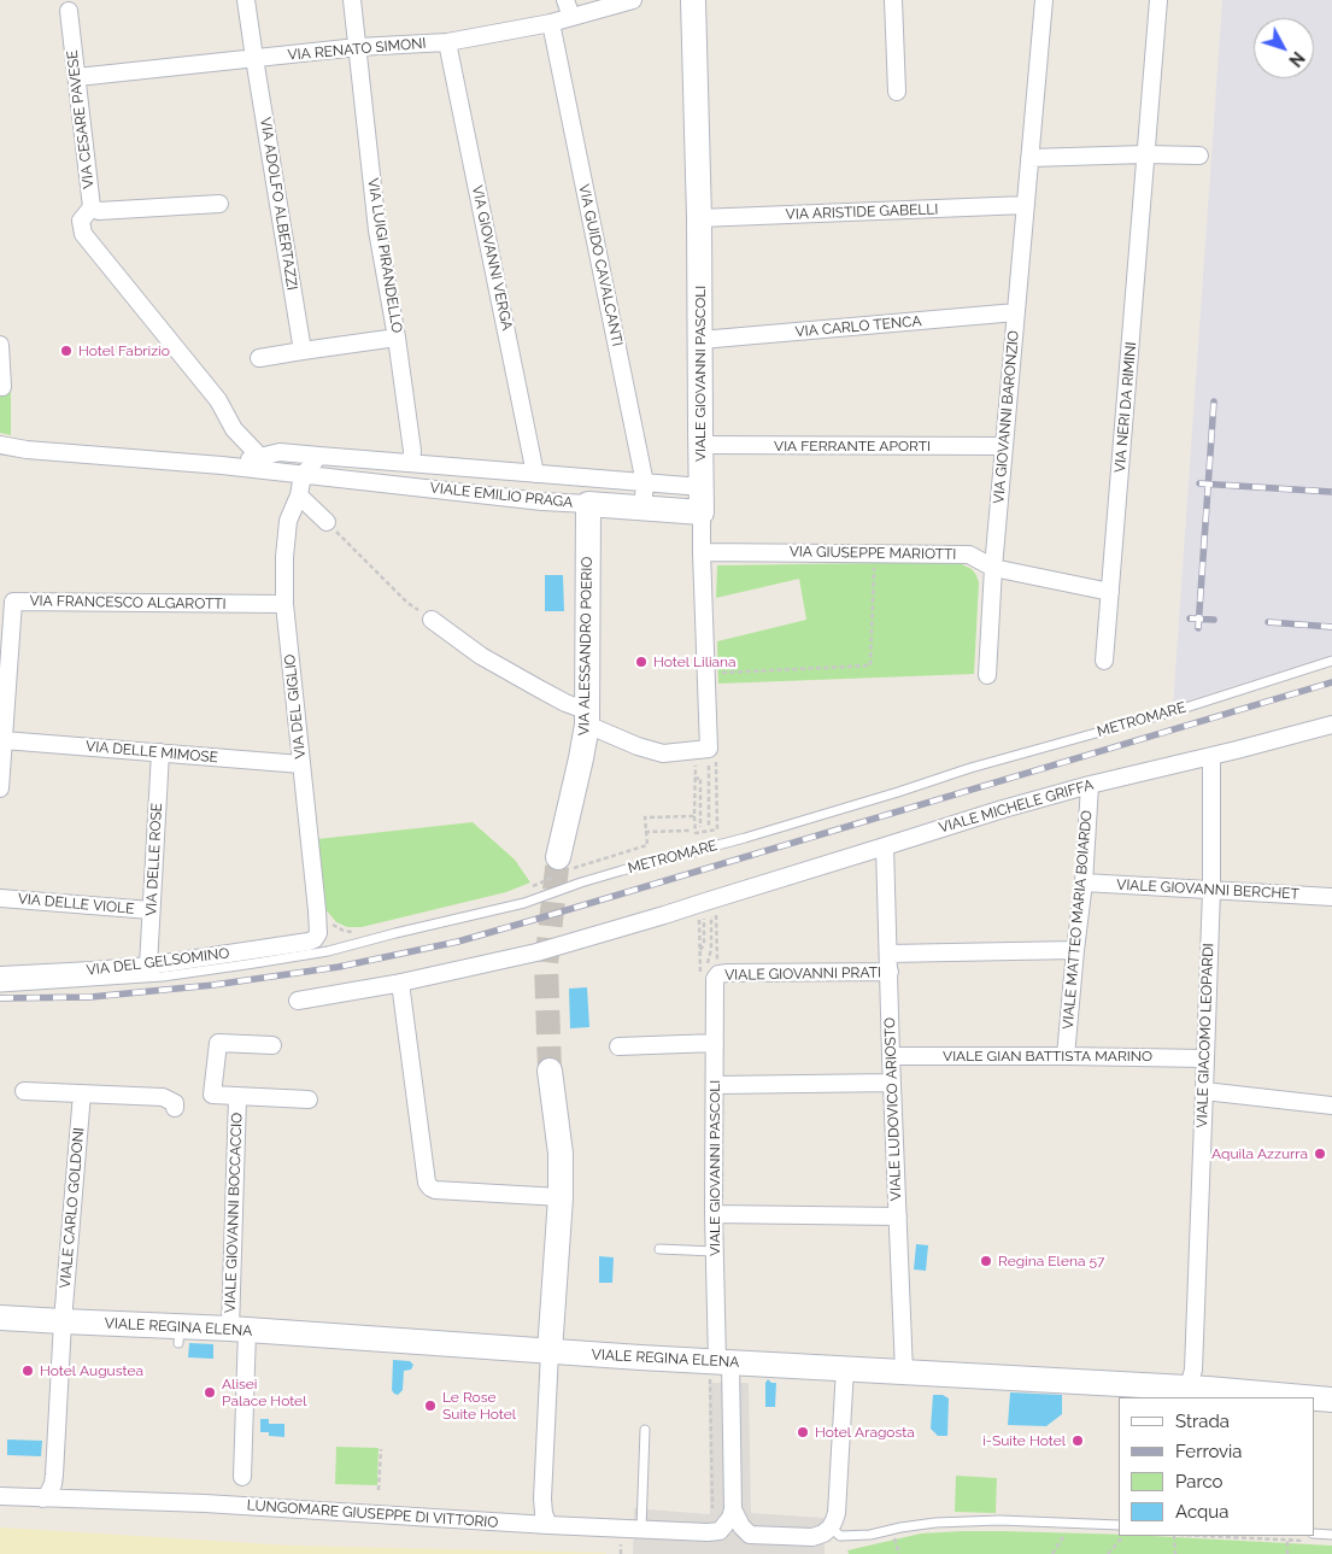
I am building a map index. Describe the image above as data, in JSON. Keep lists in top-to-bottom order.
{
  "streets": {
    "street": [
      "VIA RENATO SIMONI",
      "VIA CESARE PAVESE",
      "VIA ADOLFO ALBERTAZZI",
      "VIA ARISTIDE GABELLI",
      "VIA LUIGI PIRANDELLO",
      "VIA GIOVANNI VERGA",
      "VIA GUIDO CAVALCANTI",
      "VIA CARLO TENCA",
      "VIALE GIOVANNI PASCOLI",
      "VIA NERI DA RIMINI",
      "VIA GIOVANNI BARONZIO",
      "VIA FERRANTE APORTI",
      "VIALE EMILIO PRAGA",
      "VIA GIUSEPPE MARIOTTI",
      "VIA FRANCESCO ALGAROTTI",
      "VIA ALESSANDRO POERIO",
      "VIA DEL GIGLIO",
      "VIA DELLE MIMOSE",
      "VIALE MICHELE GRIFFA",
      "VIA DELLE ROSE",
      "VIALE GIOVANNI BERCHET",
      "VIA DELLE VIOLE",
      "VIALE MATTEO MARIA BOIARDO",
      "VIA DEL GELSOMINO",
      "VIALE GIOVANNI PRATI",
      "VIALE GIACOMO LEOPARDI",
      "VIALE GIAN BATTISTA MARINO",
      "VIALE LUDOVICO ARIOSTO",
      "VIALE CARLO GOLDONI",
      "VIALE GIOVANNI BOCCACCIO",
      "VIALE REGINA ELENA",
      "LUNGOMARE GIUSEPPE DI VITTORIO"
    ],
    "lane": ["METROMARE"]
  },
  "crossings": [
    ["VIA RENATO SIMONI", "VIA CESARE PAVESE"],
    ["VIA RENATO SIMONI", "VIA ADOLFO ALBERTAZZI"],
    ["VIA RENATO SIMONI", "VIA LUIGI PIRANDELLO"],
    ["VIA RENATO SIMONI", "VIA GIOVANNI VERGA"],
    ["VIA RENATO SIMONI", "VIA GUIDO CAVALCANTI"],
    ["VIA ARISTIDE GABELLI", "VIALE GIOVANNI PASCOLI"],
    ["VIA ARISTIDE GABELLI", "VIA GIOVANNI BARONZIO"],
    ["VIA LUIGI PIRANDELLO", "VIALE EMILIO PRAGA"],
    ["VIA GIOVANNI VERGA", "VIALE EMILIO PRAGA"],
    ["VIA GUIDO CAVALCANTI", "VIALE EMILIO PRAGA"],
    ["VIA CARLO TENCA", "VIALE GIOVANNI PASCOLI"],
    ["VIA CARLO TENCA", "VIA GIOVANNI BARONZIO"],
    ["VIALE GIOVANNI PASCOLI", "VIA FERRANTE APORTI"],
    ["VIALE GIOVANNI PASCOLI", "VIALE EMILIO PRAGA"],
    ["VIALE GIOVANNI PASCOLI", "VIA GIUSEPPE MARIOTTI"],
    ["VIALE GIOVANNI PASCOLI", "VIALE GIOVANNI PRATI"],
    ["VIALE GIOVANNI PASCOLI", "VIALE REGINA ELENA"],
    ["VIALE GIOVANNI PASCOLI", "LUNGOMARE GIUSEPPE DI VITTORIO"],
    ["VIA NERI DA RIMINI", "VIA GIUSEPPE MARIOTTI"],
    ["VIA GIOVANNI BARONZIO", "VIA FERRANTE APORTI"],
    ["VIA GIOVANNI BARONZIO", "VIA GIUSEPPE MARIOTTI"],
    ["VIALE EMILIO PRAGA", "VIA ALESSANDRO POERIO"],
    ["VIALE EMILIO PRAGA", "VIA DEL GIGLIO"],
    ["VIA FRANCESCO ALGAROTTI", "VIA DEL GIGLIO"],
    ["VIA FRANCESCO ALGAROTTI", "VIA DELLE MIMOSE"],
    ["VIA DEL GIGLIO", "VIA DELLE MIMOSE"],
    ["VIA DEL GIGLIO", "VIA DEL GELSOMINO"],
    ["VIA DELLE MIMOSE", "VIA DELLE ROSE"],
    ["VIALE MICHELE GRIFFA", "VIALE MATTEO MARIA BOIARDO"],
    ["VIALE MICHELE GRIFFA", "VIALE GIACOMO LEOPARDI"],
    ["VIALE MICHELE GRIFFA", "VIALE LUDOVICO ARIOSTO"],
    ["VIA DELLE ROSE", "VIA DELLE VIOLE"],
    ["VIA DELLE ROSE", "VIA DEL GELSOMINO"],
    ["VIALE GIOVANNI BERCHET", "VIALE MATTEO MARIA BOIARDO"],
    ["VIALE GIOVANNI BERCHET", "VIALE GIACOMO LEOPARDI"],
    ["VIALE MATTEO MARIA BOIARDO", "VIALE GIAN BATTISTA MARINO"],
    ["VIALE GIOVANNI PRATI", "VIALE LUDOVICO ARIOSTO"],
    ["VIALE GIACOMO LEOPARDI", "VIALE GIAN BATTISTA MARINO"],
    ["VIALE GIACOMO LEOPARDI", "VIALE REGINA ELENA"],
    ["VIALE GIAN BATTISTA MARINO", "VIALE LUDOVICO ARIOSTO"],
    ["VIALE LUDOVICO ARIOSTO", "VIALE REGINA ELENA"],
    ["VIALE CARLO GOLDONI", "VIALE REGINA ELENA"],
    ["VIALE CARLO GOLDONI", "LUNGOMARE GIUSEPPE DI VITTORIO"],
    ["VIALE GIOVANNI BOCCACCIO", "VIALE REGINA ELENA"]
  ],
  "places": [
    "Hotel Fabrizio",
    "Hotel Liliana",
    "Aquila Azzurra",
    "Regina Elena 57",
    "Hotel Augustea",
    "Alisei Palace Hotel",
    "Le Rose Suite Hotel",
    "Hotel Aragosta",
    "i-Suite Hotel"
  ],
  "legend": [
    "Strada",
    "Ferrovia",
    "Parco",
    "Acqua"
  ],
  "north": "bottom right"
}
